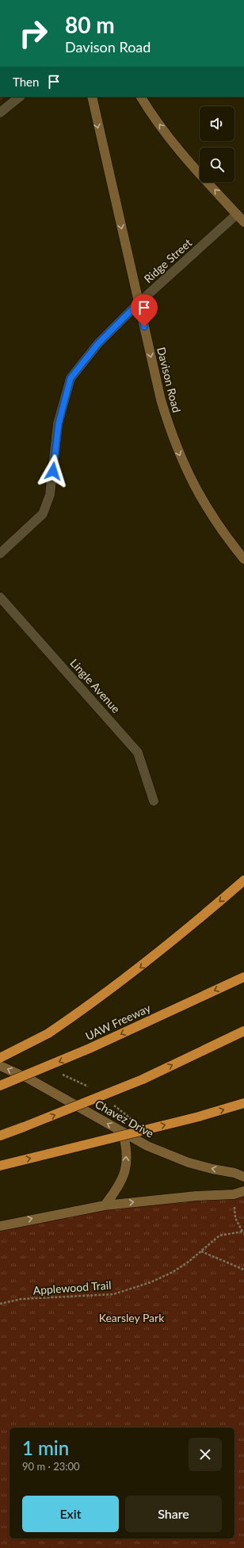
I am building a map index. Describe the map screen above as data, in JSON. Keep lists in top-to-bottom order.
{
  "streets": {
    "highway": ["UAW Freeway"],
    "main road": ["Davison Road", "Chavez Drive"],
    "street": ["Ridge Street", "Lingle Avenue"],
    "path": ["Applewood Trail"]
  },
  "crossings": [
    ["Ridge Street", "Davison Road"]
  ],
  "one_way": ["Davison Road", "Chavez Drive"],
  "parks": ["Kearsley Park"],
  "page": {
    "turn": ["80 m", "Davison Road"],
    "then": "Then",
    "heading": ["1 min", "90 m · 23:00"],
    "buttons": ["Exit", "Share"]
  }
}
